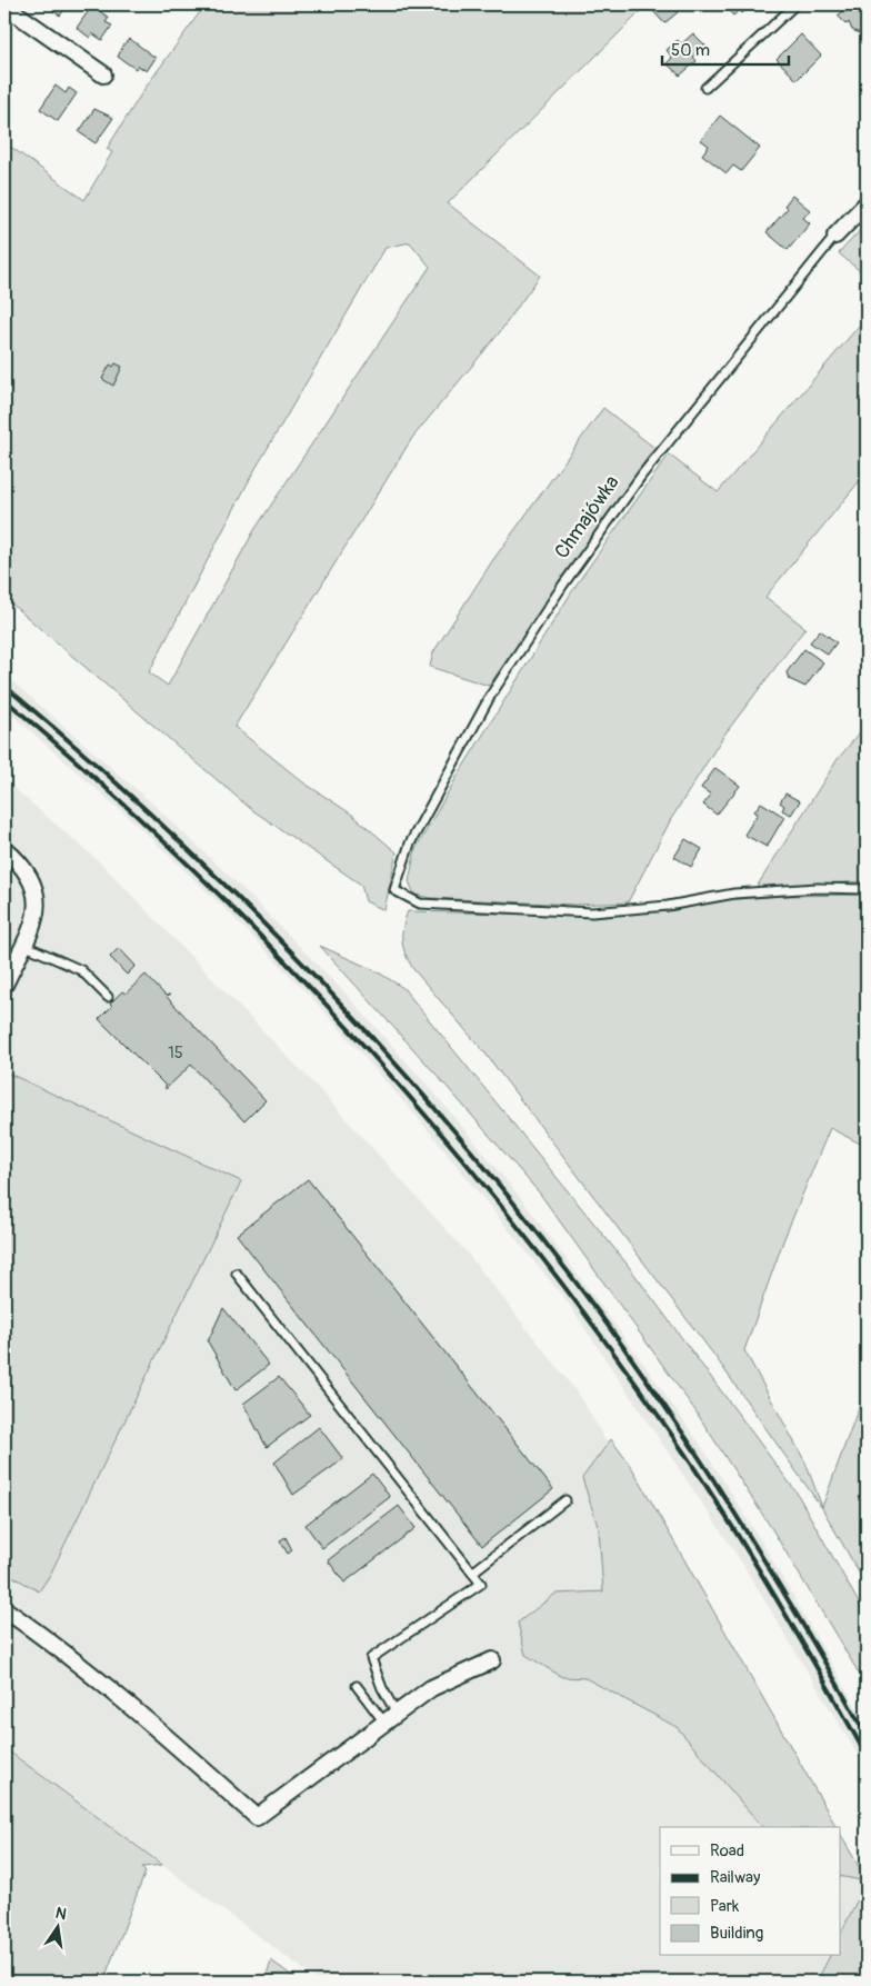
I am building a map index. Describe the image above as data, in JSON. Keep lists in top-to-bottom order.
{
  "streets": {
    "street": ["Chmajówka"]
  },
  "house_numbers": ["15"],
  "legend": [
    "Road",
    "Railway",
    "Park",
    "Building"
  ],
  "scale_bar": "50 m",
  "north": "top"
}
